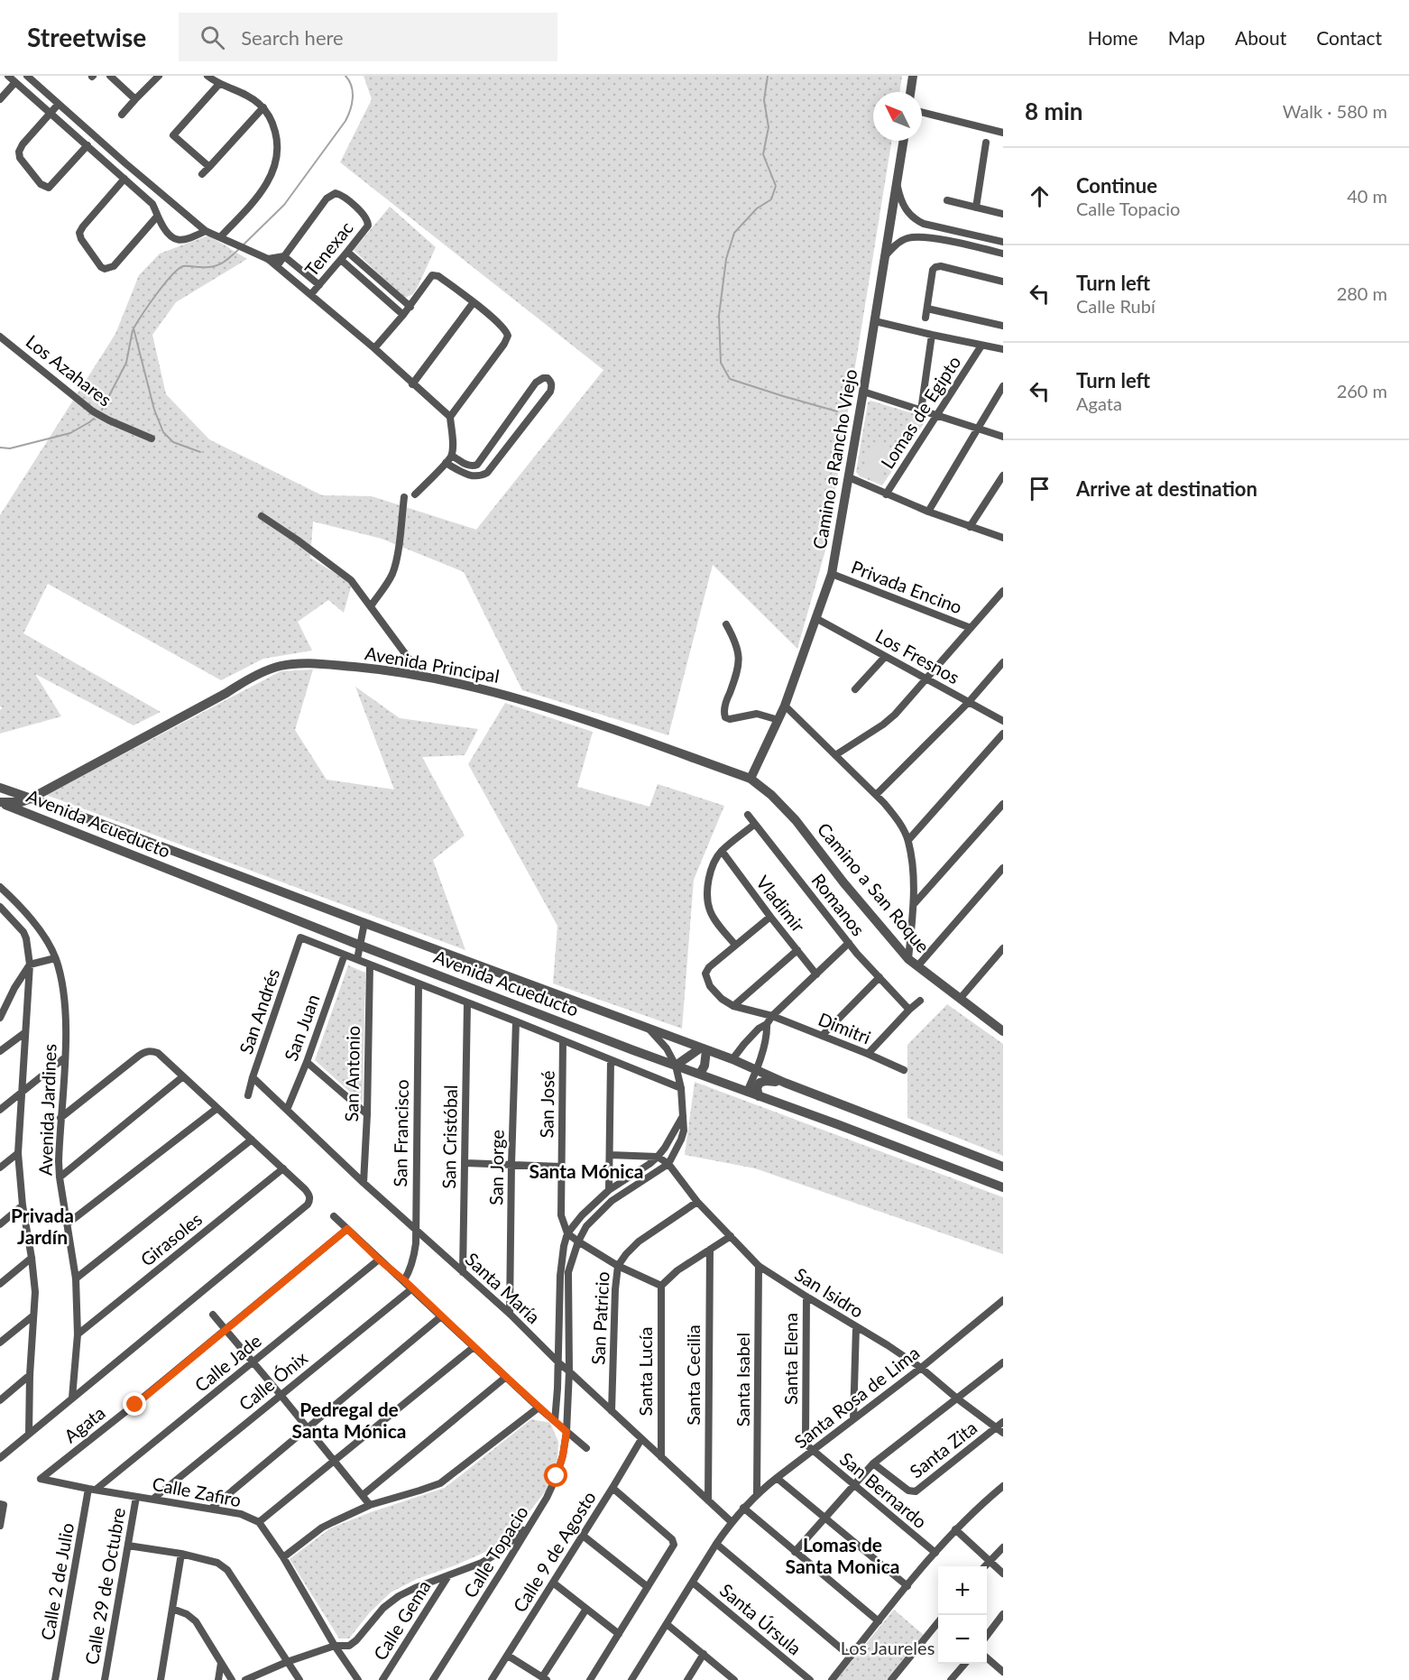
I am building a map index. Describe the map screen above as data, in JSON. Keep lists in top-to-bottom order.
{
  "streets": {
    "street": [
      "Tenexac",
      "Los Azahares",
      "Lomas de Egipto",
      "Camino a Rancho Viejo",
      "Privada Encino",
      "Los Fresnos",
      "Avenida Principal",
      "Avenida Acueducto",
      "Camino a San Roque",
      "Vladimir",
      "Romanos",
      "San Andrés",
      "San Juan",
      "Dimitri",
      "San Antonio",
      "San José",
      "Avenida Jardines",
      "San Francisco",
      "San Cristóbal",
      "San Jorge",
      "Girasoles",
      "Santa María",
      "San Isidro",
      "San Patricio",
      "Santa Elena",
      "Calle Jade",
      "Santa Lucía",
      "Santa Cecilia",
      "Santa Isabel",
      "Calle Ónix",
      "Santa Rosa de Lima",
      "Agata",
      "Santa Zita",
      "San Bernardo",
      "Calle Zafiro",
      "Calle Topacio",
      "Calle 9 de Agosto",
      "Calle 2 de Julio",
      "Calle 29 de Octubre",
      "Santa Úrsula",
      "Calle Gema"
    ]
  },
  "crossings": [
    ["Camino a Rancho Viejo", "Privada Encino"],
    ["Camino a Rancho Viejo", "Los Fresnos"],
    ["Camino a Rancho Viejo", "Avenida Principal"],
    ["Camino a Rancho Viejo", "Camino a San Roque"],
    ["Avenida Principal", "Avenida Acueducto"],
    ["Avenida Principal", "Camino a San Roque"],
    ["San Andrés", "San Juan"],
    ["San Andrés", "Santa María"],
    ["San Juan", "Santa María"],
    ["San Antonio", "Santa María"],
    ["Avenida Jardines", "Girasoles"],
    ["San Francisco", "Santa María"],
    ["San Cristóbal", "Santa María"],
    ["San Jorge", "Santa María"],
    ["Santa María", "San Patricio"],
    ["Santa María", "Santa Lucía"],
    ["Santa María", "Santa Cecilia"],
    ["Santa María", "Santa Rosa de Lima"],
    ["Santa María", "Calle Topacio"],
    ["Santa María", "Calle 9 de Agosto"],
    ["San Isidro", "San Patricio"],
    ["San Isidro", "Santa Elena"],
    ["San Isidro", "Santa Isabel"],
    ["San Isidro", "Santa Rosa de Lima"],
    ["San Isidro", "Santa Zita"],
    ["San Isidro", "Calle Topacio"],
    ["Santa Elena", "Santa Rosa de Lima"],
    ["Santa Elena", "San Bernardo"],
    ["Calle Jade", "Calle Zafiro"],
    ["Calle Jade", "Calle 2 de Julio"],
    ["Santa Isabel", "Santa Rosa de Lima"],
    ["Calle Ónix", "Calle Zafiro"],
    ["Santa Rosa de Lima", "San Bernardo"],
    ["Santa Rosa de Lima", "Santa Úrsula"],
    ["Agata", "Calle Zafiro"],
    ["Calle Zafiro", "Calle 2 de Julio"],
    ["Calle Zafiro", "Calle 29 de Octubre"]
  ],
  "districts": [
    "Santa Mónica",
    "Privada Jardín",
    "Pedregal de Santa Mónica",
    "Lomas de Santa Monica"
  ],
  "parks": ["Los Jaureles"],
  "north": "top left",
  "page": {
    "header": "Streetwise",
    "search": "Search here",
    "nav": [
      "Home",
      "Map",
      "About",
      "Contact"
    ],
    "heading": ["8 min", "Walk · 580 m"],
    "list": [
      ["Continue", "Calle Topacio", "40 m"],
      ["Turn left", "Calle Rubí", "280 m"],
      ["Turn left", "Agata", "260 m"],
      "Arrive at destination"
    ],
    "map_buttons": ["+", "−"]
  }
}
